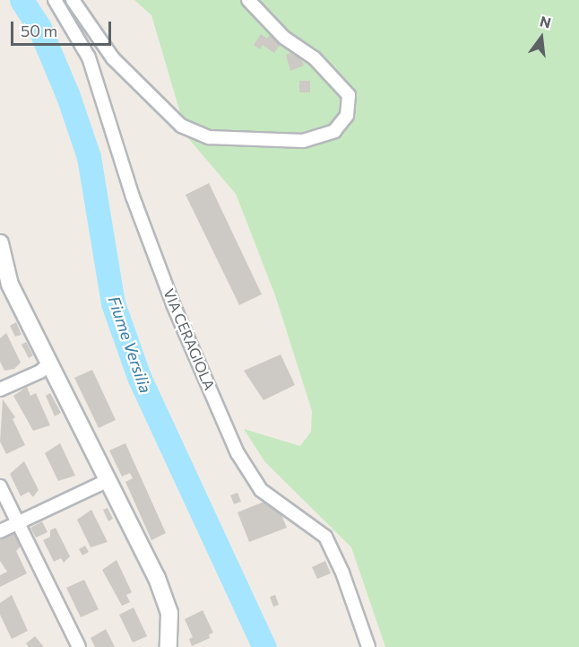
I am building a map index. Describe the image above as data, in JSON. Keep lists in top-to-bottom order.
{
  "streets": {
    "street": ["VIA CERAGIOLA"]
  },
  "water": ["Fiume Versilia"],
  "scale_bar": "50 m",
  "north": "top"
}
